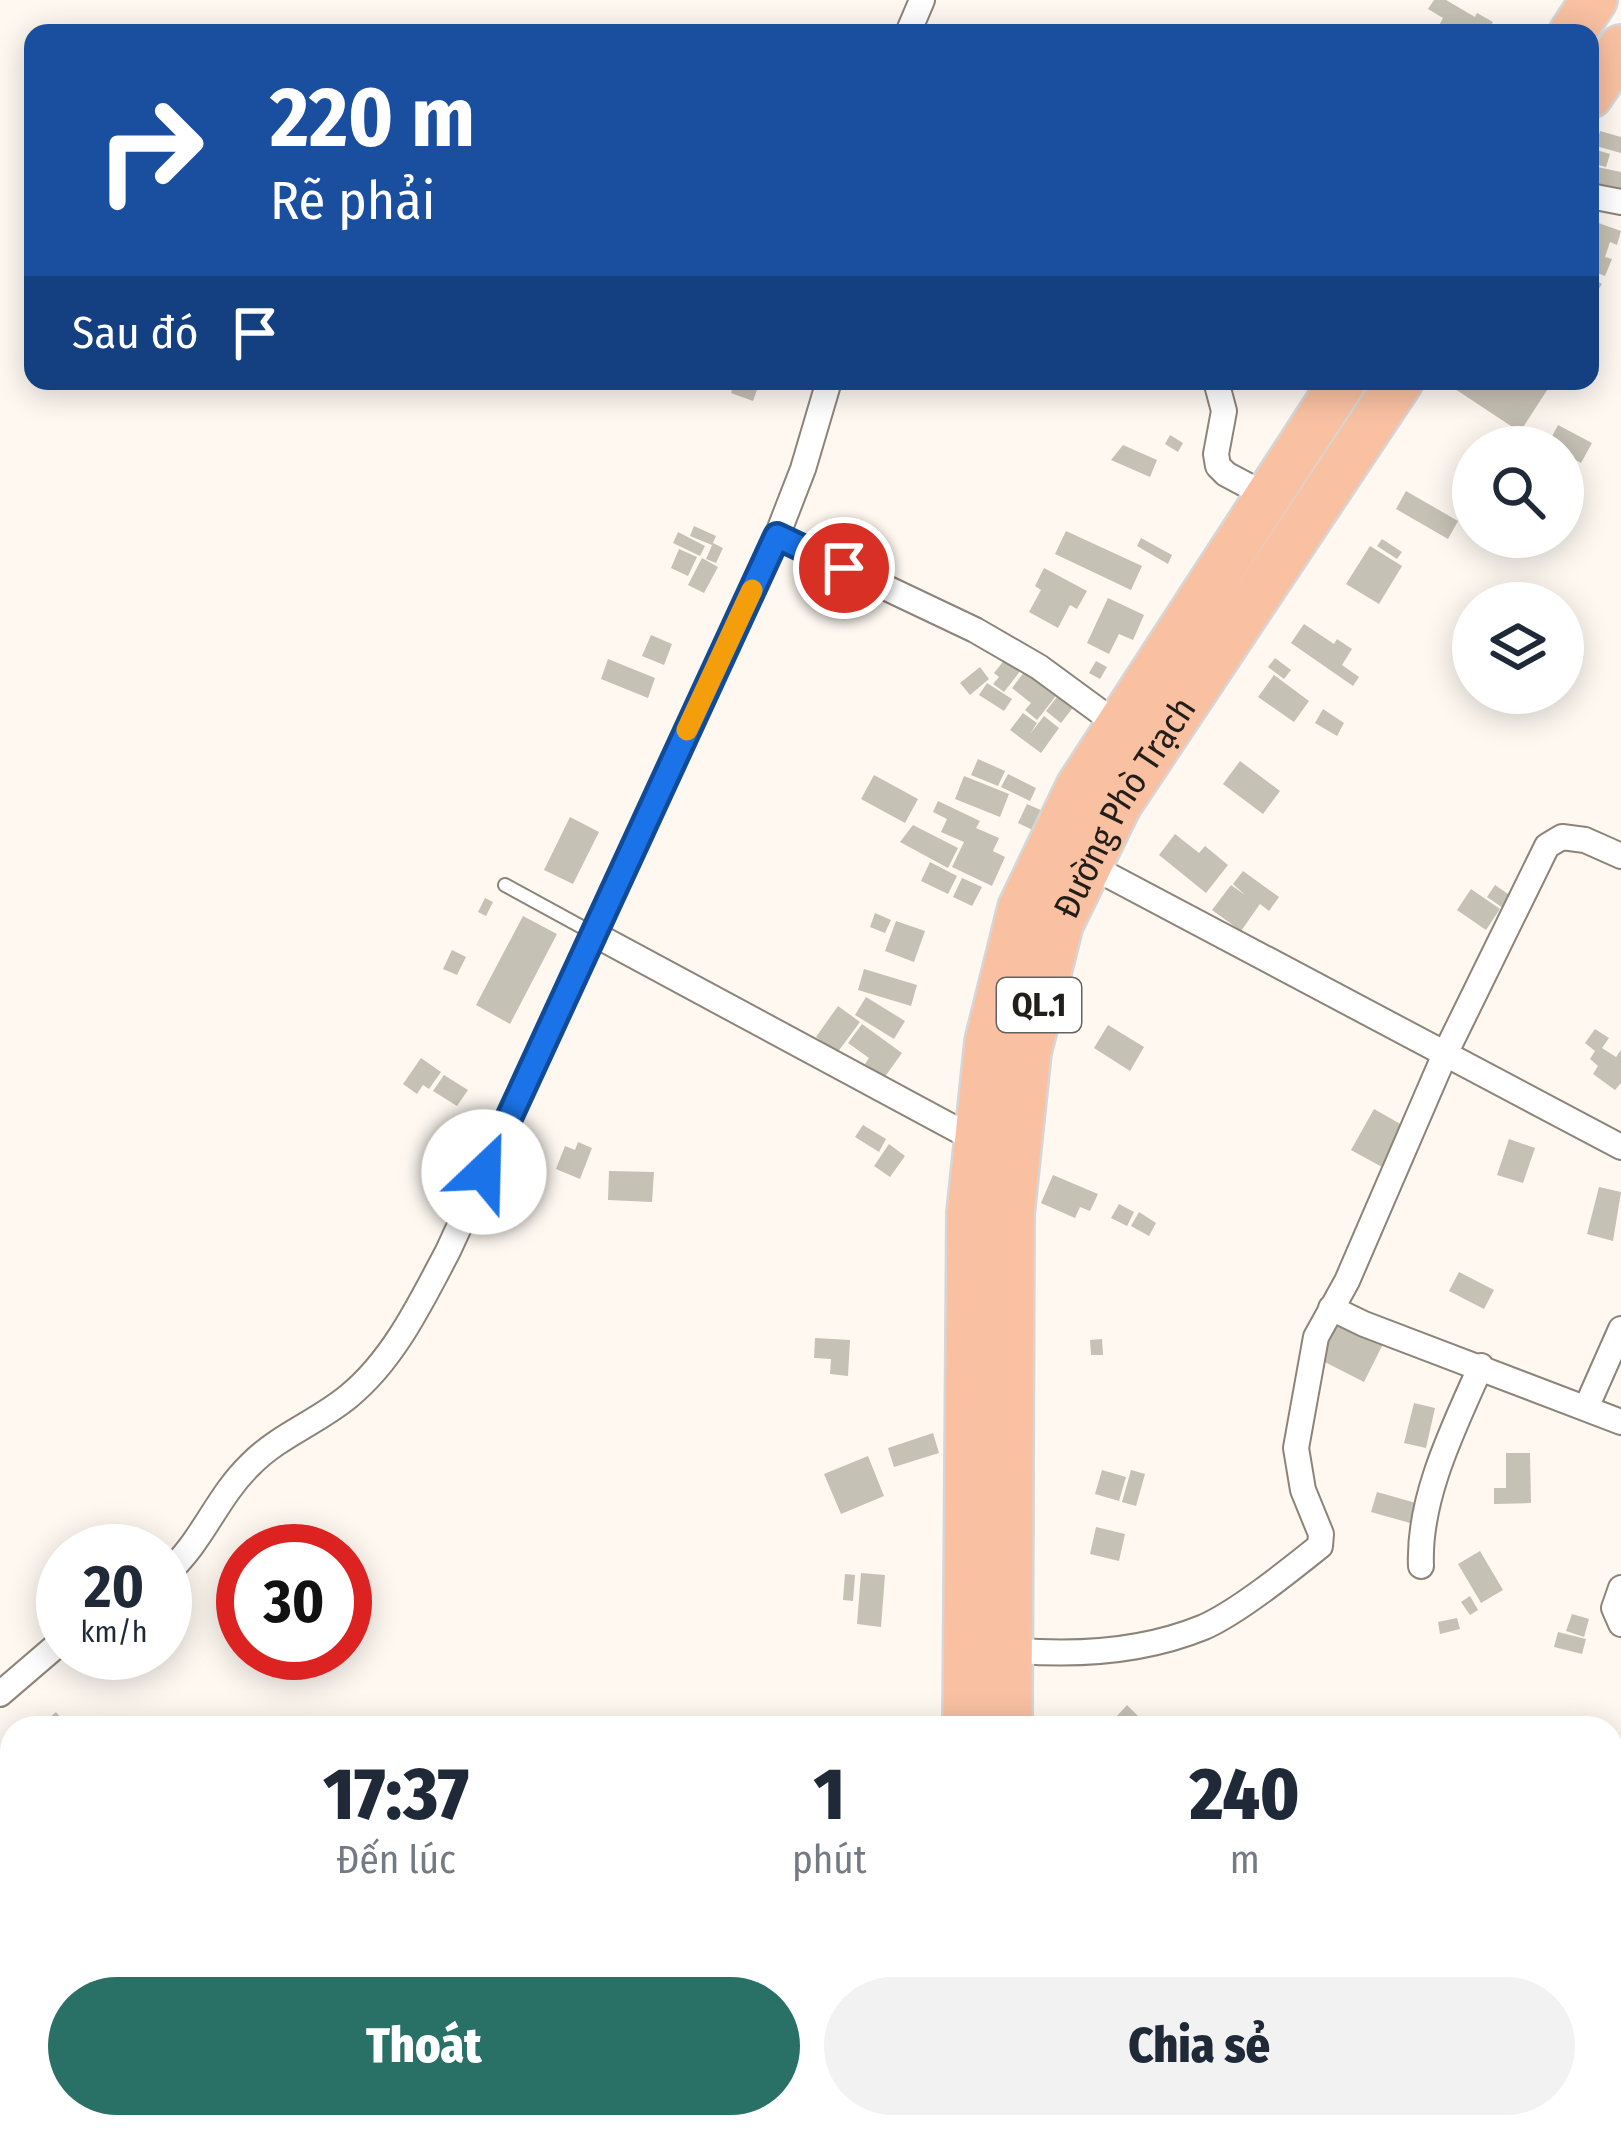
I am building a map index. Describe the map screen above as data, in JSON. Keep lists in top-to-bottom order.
{
  "streets": {
    "highway": ["Đường Phò Trạch", "QL.1"]
  },
  "page": {
    "turn": ["220 m", "Rẽ phải"],
    "then": "Sau đó",
    "speed": "20 km/h",
    "limit": "30",
    "eta": [
      "17:37",
      "Đến lúc",
      "1",
      "phút",
      "240",
      "m"
    ],
    "buttons": ["Thoát", "Chia sẻ"]
  }
}
